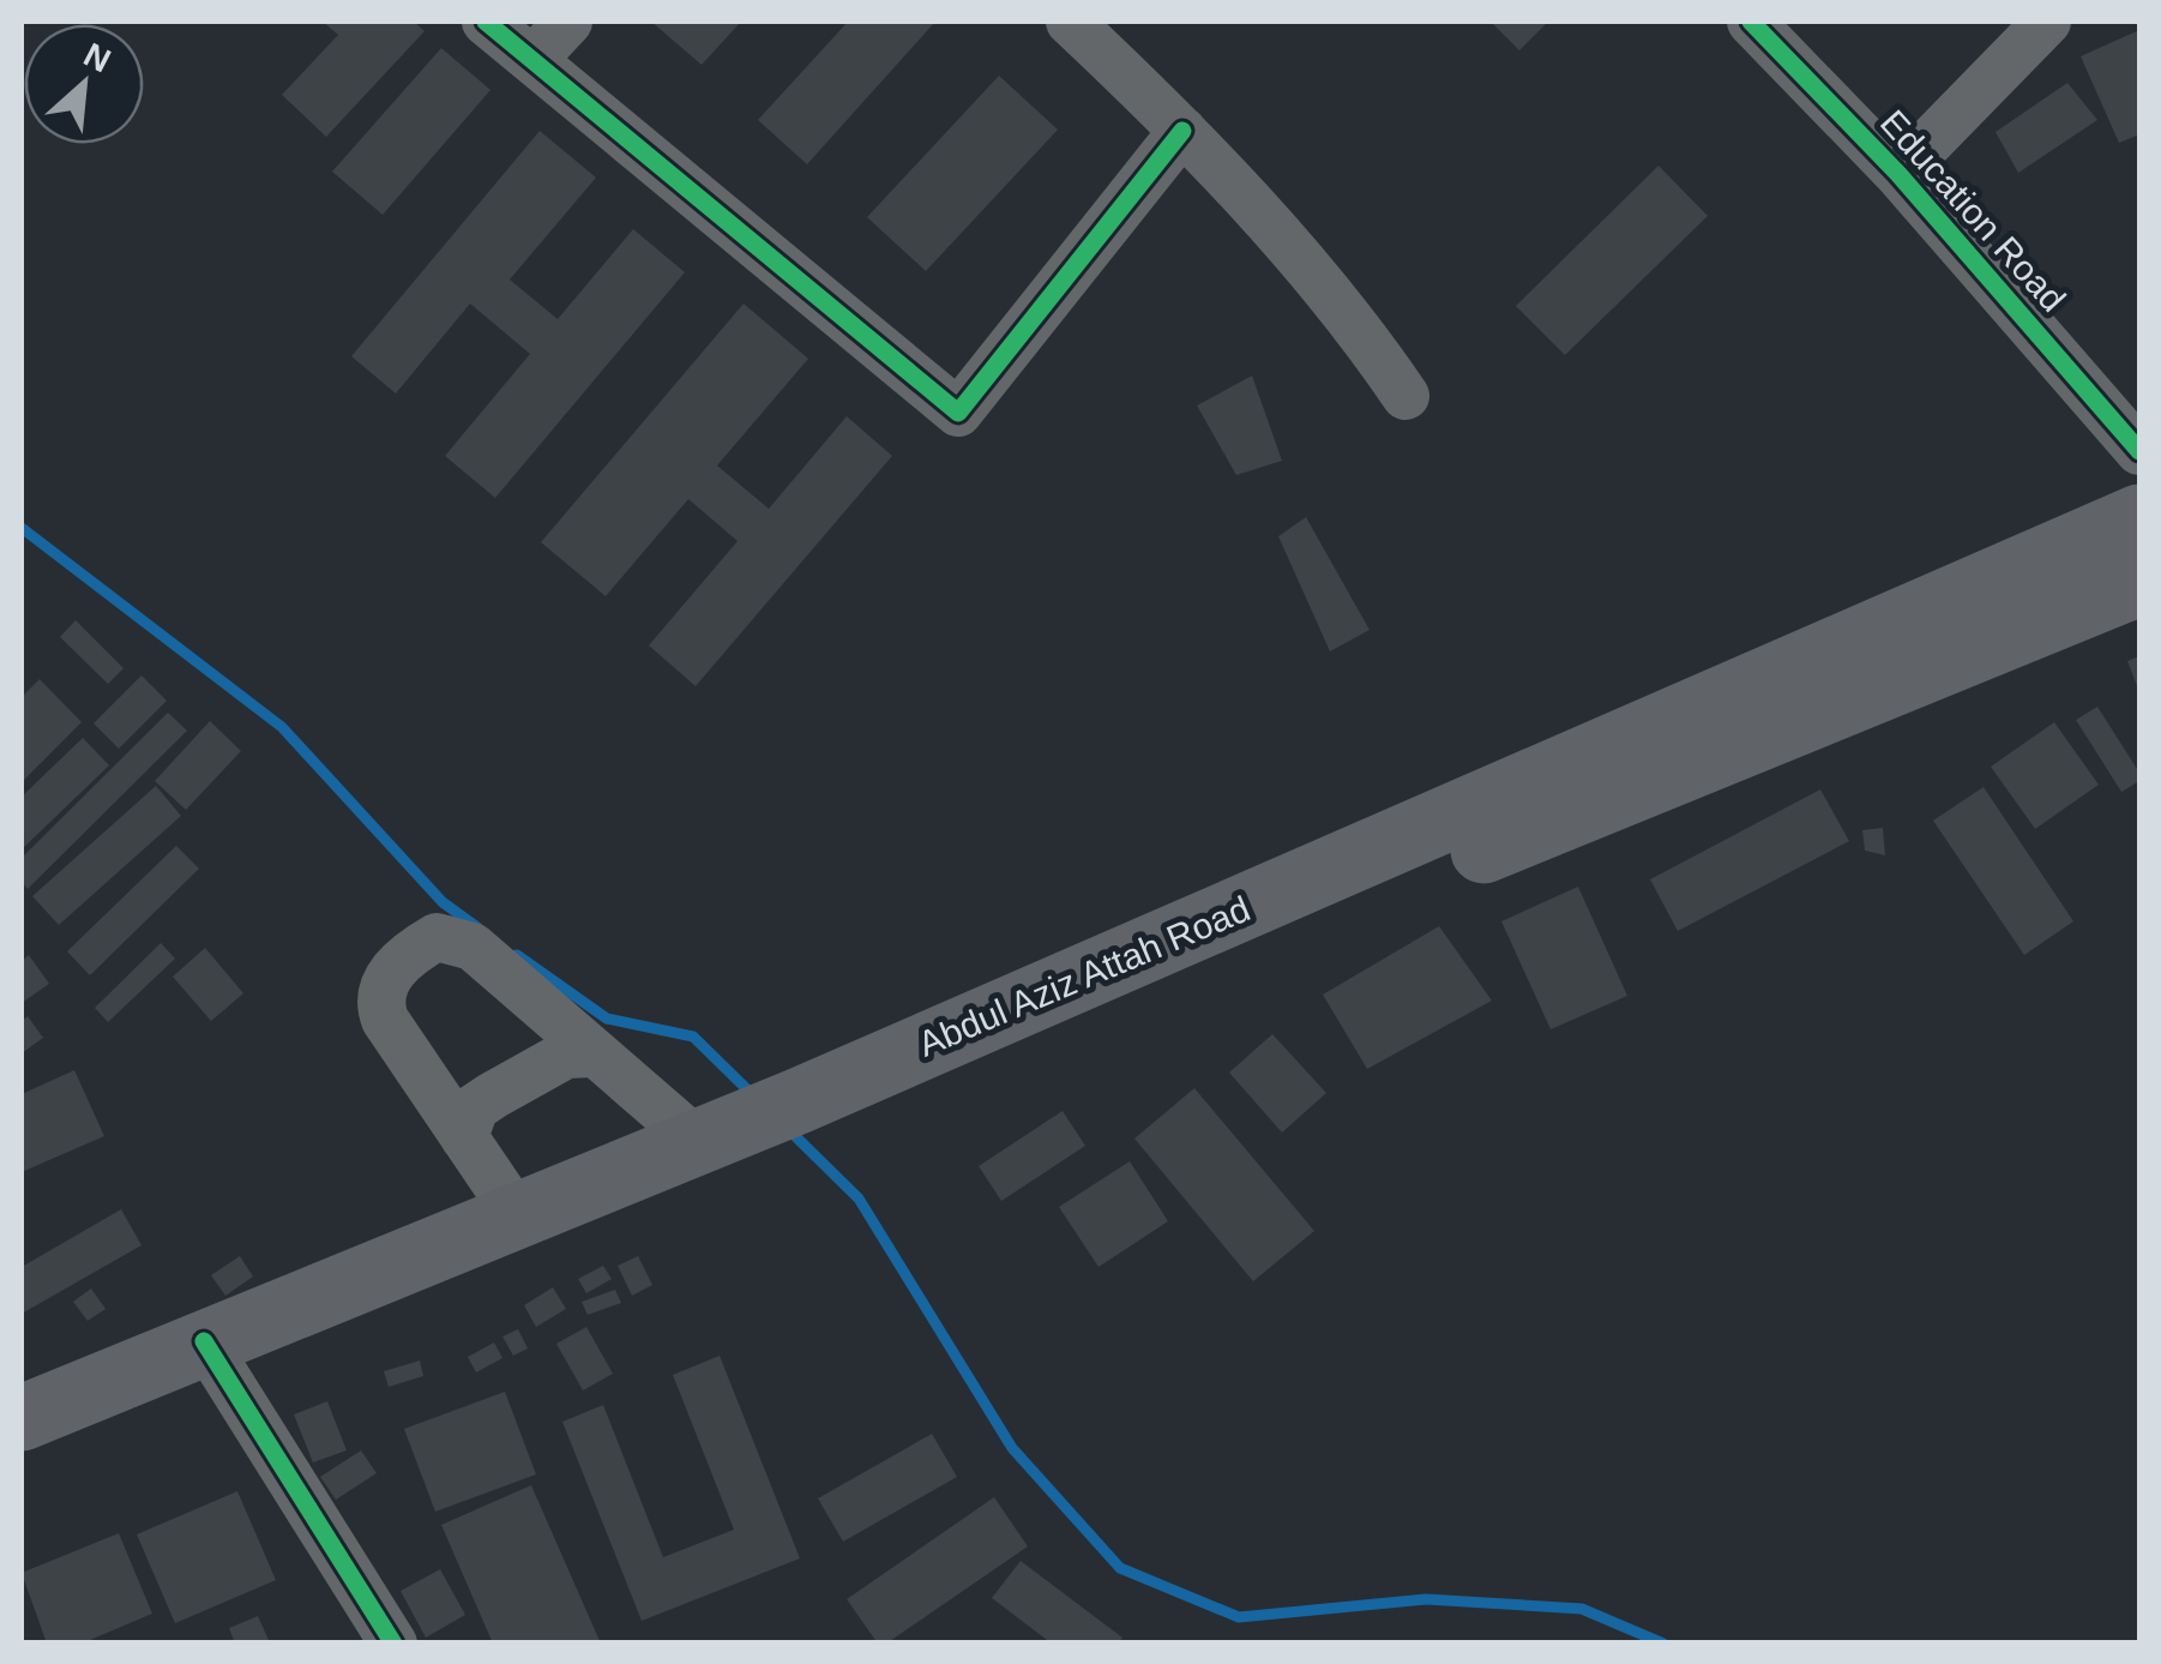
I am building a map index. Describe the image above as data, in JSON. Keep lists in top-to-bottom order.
{
  "streets": {
    "highway": ["Abdul Aziz Attah Road"],
    "street": ["Education Road"]
  },
  "north": "top right"
}
